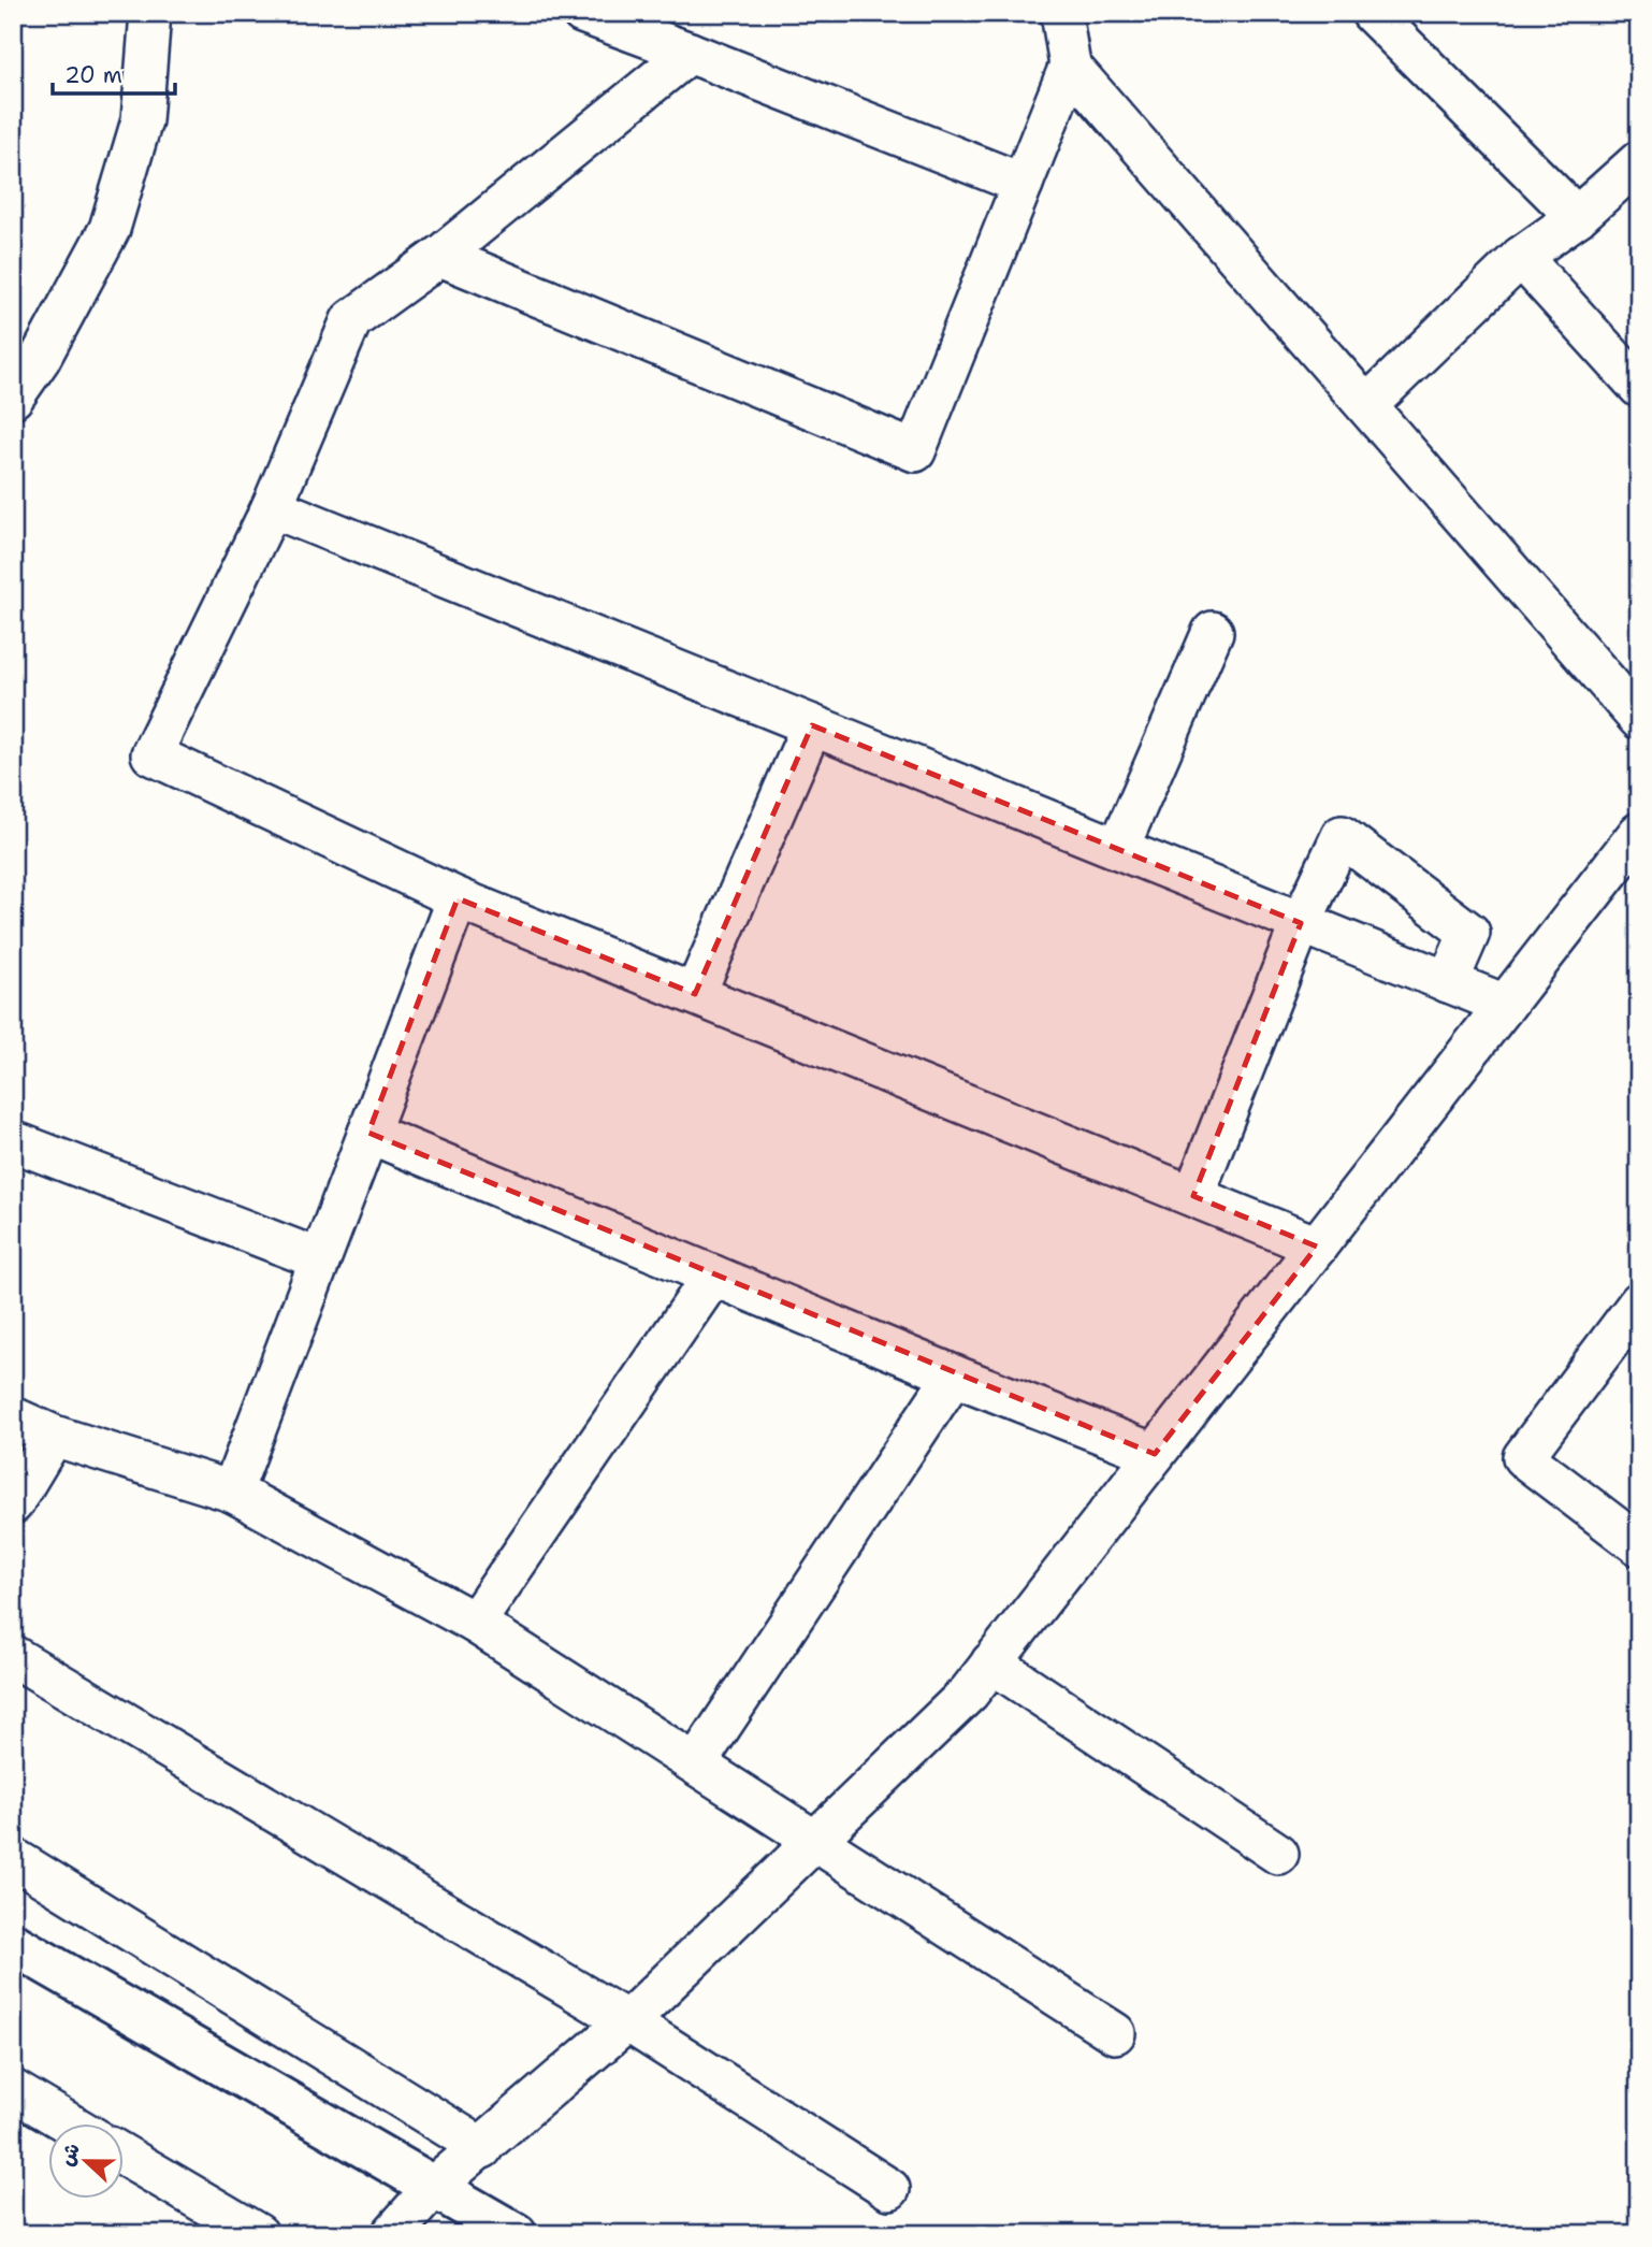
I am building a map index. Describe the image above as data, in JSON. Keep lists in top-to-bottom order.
{
  "scale_bar": "20 m",
  "north": "left"
}
